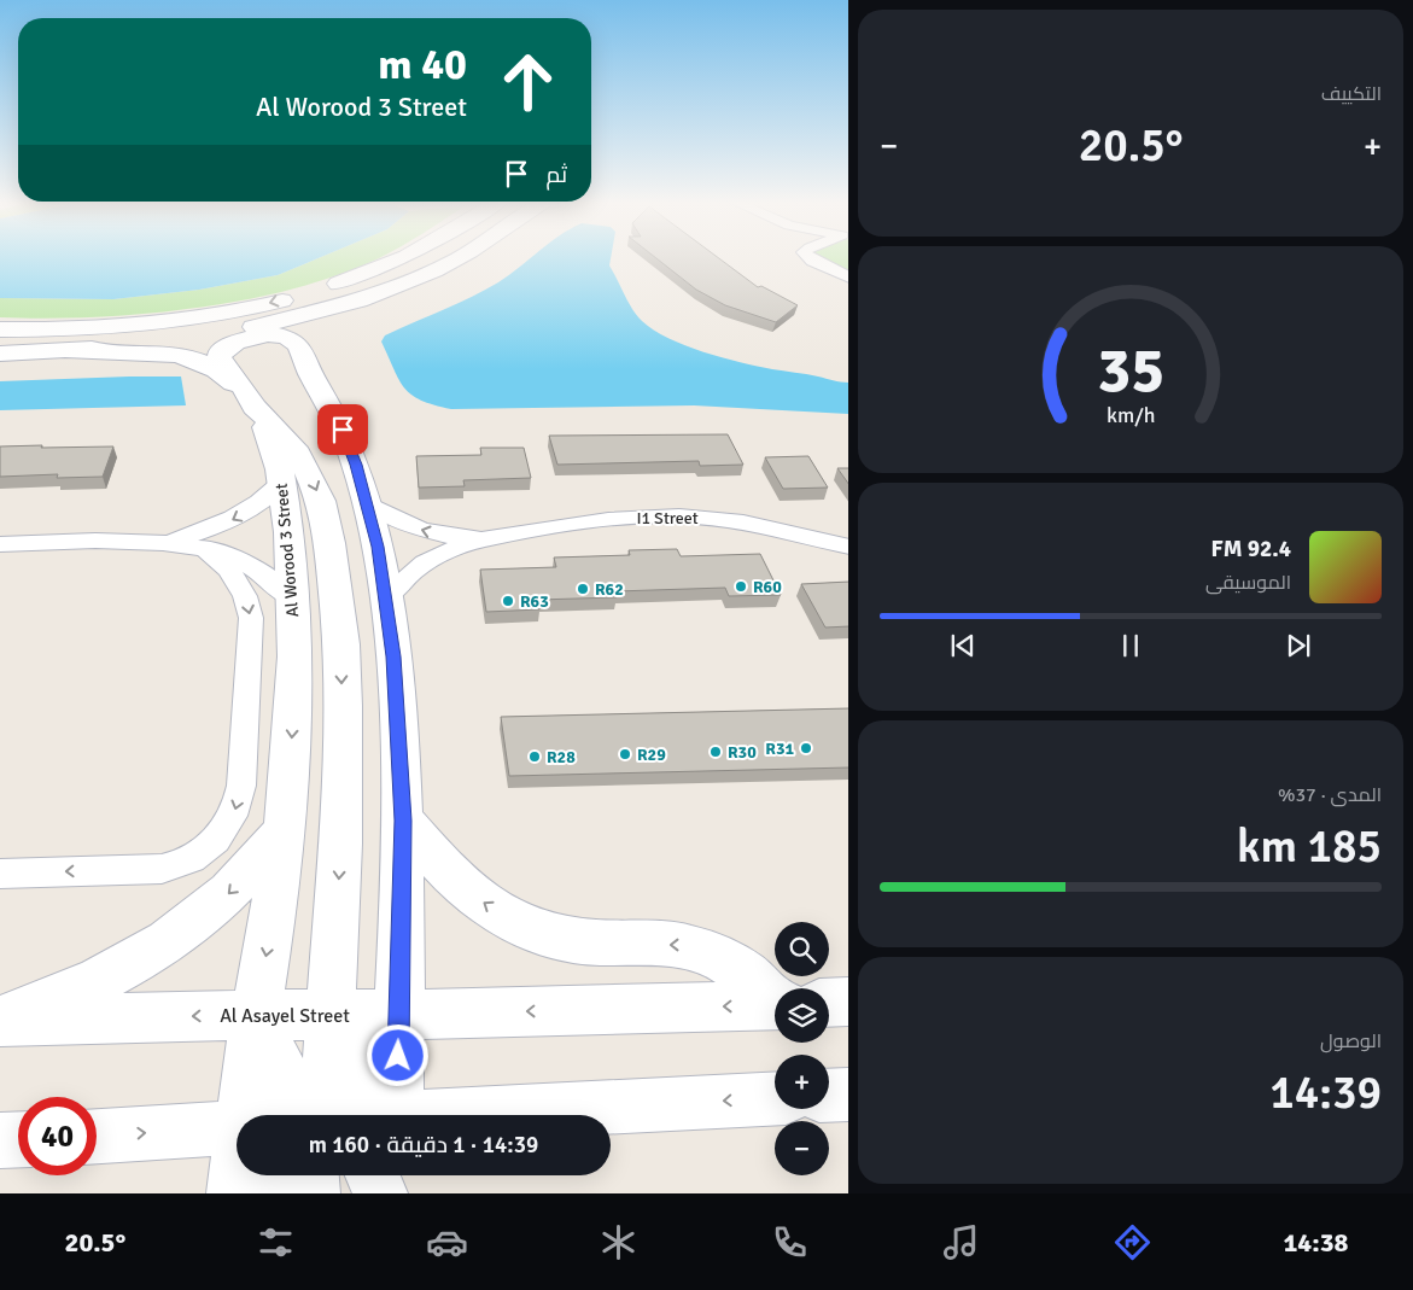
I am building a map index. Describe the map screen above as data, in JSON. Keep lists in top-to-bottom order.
{
  "streets": {
    "street": ["I1 Street", "Al Worood 3 Street", "Al Asayel Street"]
  },
  "crossings": [
    ["Al Worood 3 Street", "Al Asayel Street"]
  ],
  "places": [
    "R60",
    "R62",
    "R63",
    "R31",
    "R30",
    "R29",
    "R28"
  ],
  "page": {
    "tile": [
      "التكييف",
      ["المدى · 37%", "185 km"],
      ["الوصول", "14:39"]
    ],
    "turn": ["40 m", "Al Worood 3 Street"],
    "heat": ["−", "20.5°", "+"],
    "then": "ثم",
    "song": ["92.4 FM", "الموسيقى"],
    "map_buttons": ["+", "−"],
    "limit": "40",
    "trip": "14:39 · 1 دقيقة · 160 m",
    "tabs": ["14:38", "20.5°"],
    "gauge": ["35", "km/h"]
  }
}
